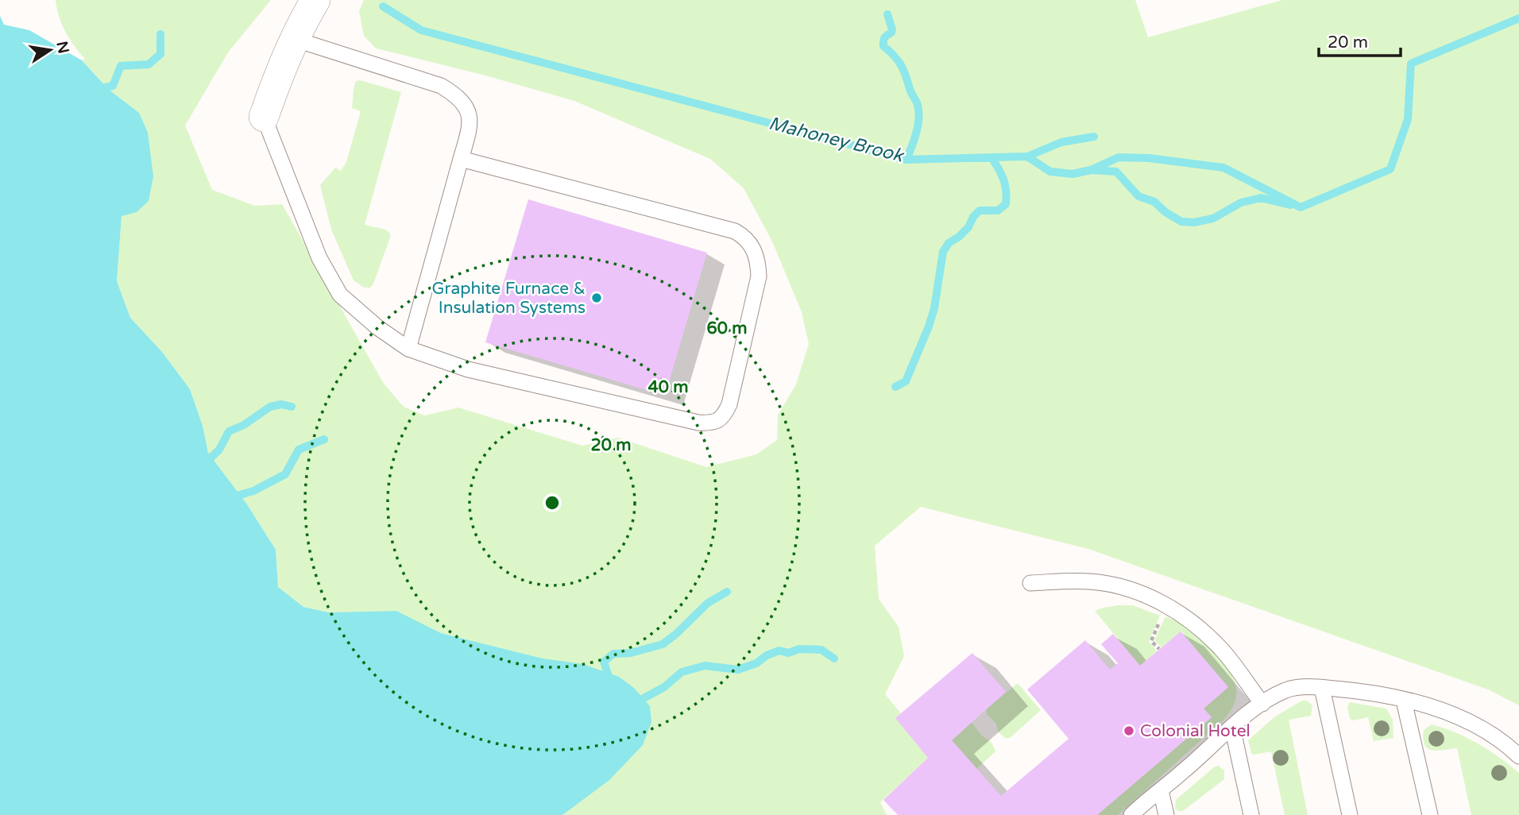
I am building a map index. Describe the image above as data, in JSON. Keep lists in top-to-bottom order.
{
  "water": ["Mahoney Brook"],
  "places": ["Graphite Furnace & Insulation Systems", "Colonial Hotel"],
  "scale_bar": "20 m",
  "north": "right",
  "rings": ["60 m", "40 m", "20 m"]
}
